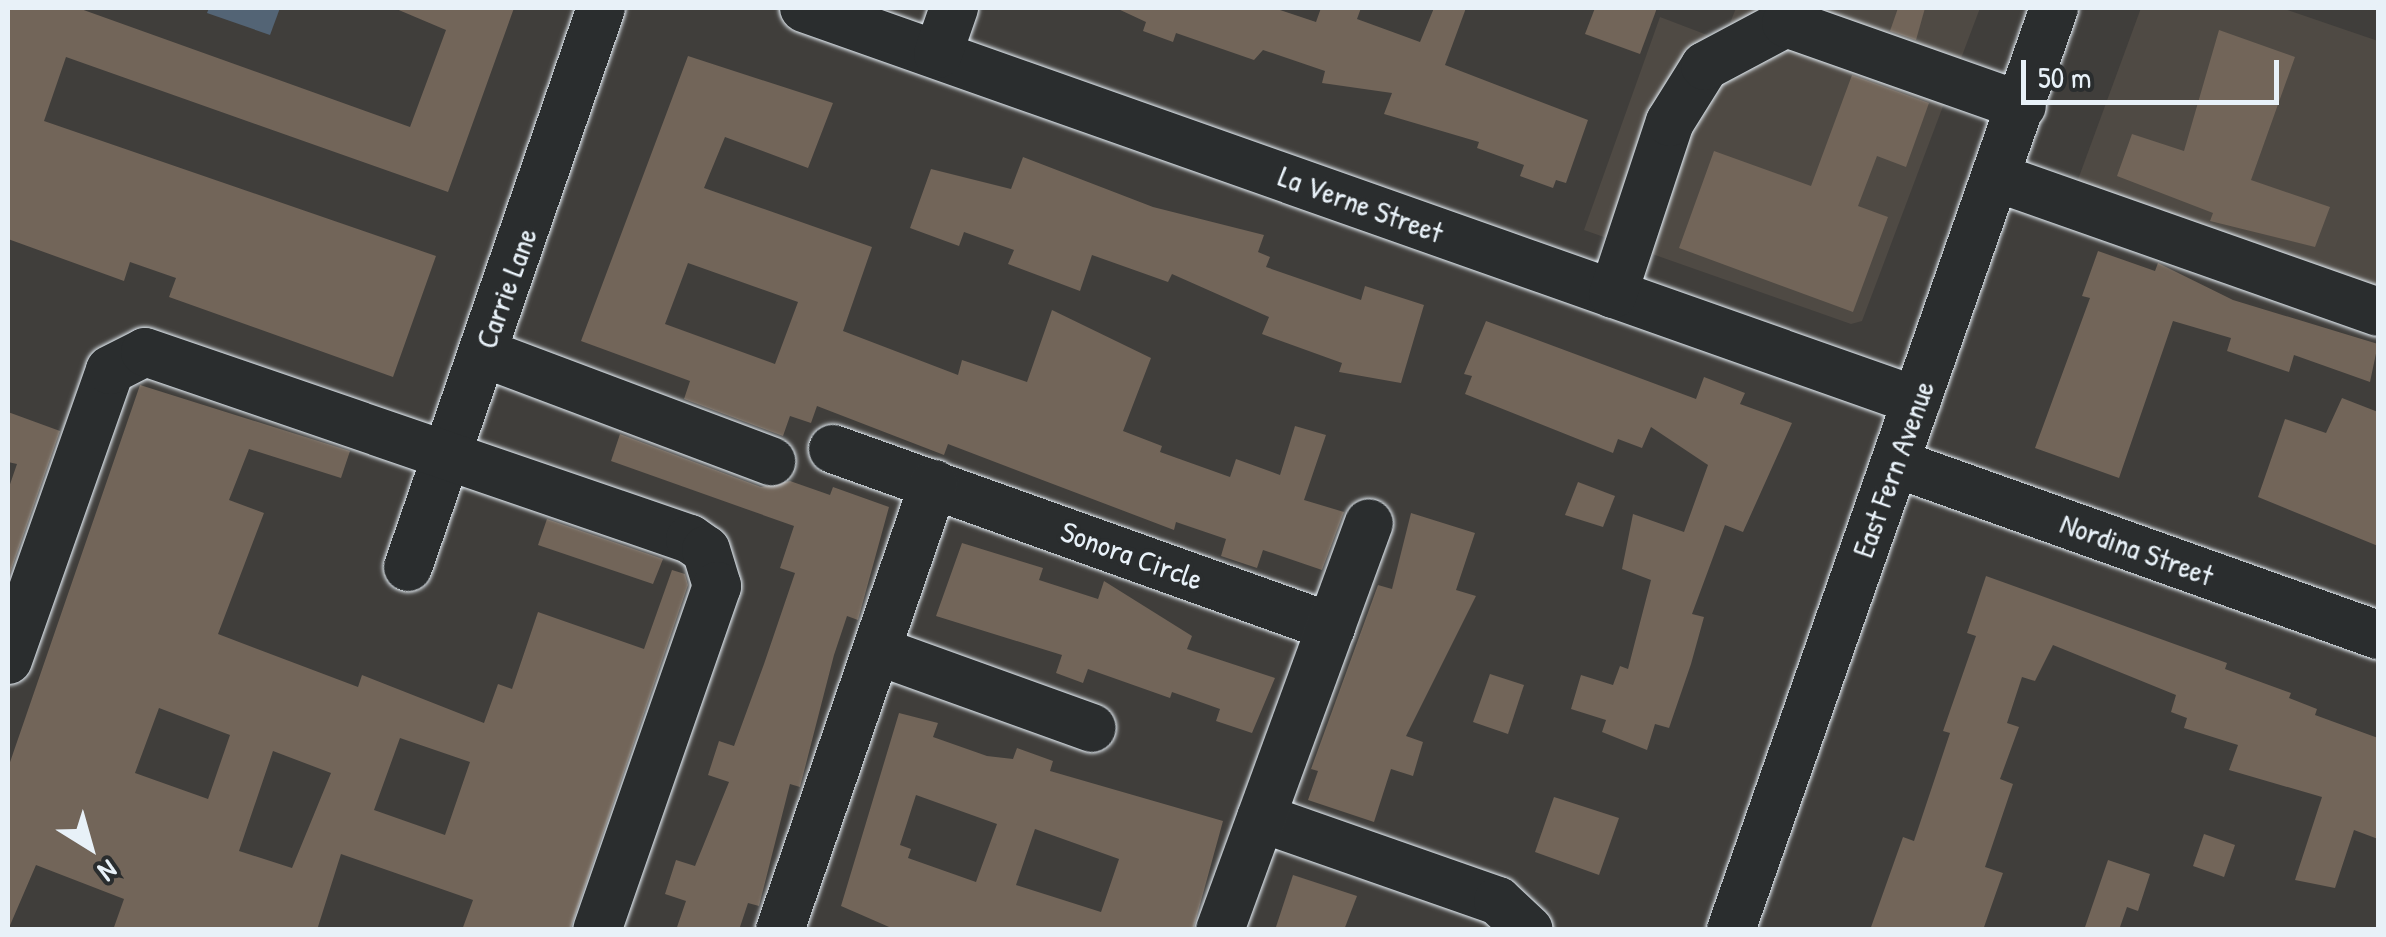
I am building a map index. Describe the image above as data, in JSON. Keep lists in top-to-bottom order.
{
  "streets": {
    "street": [
      "La Verne Street",
      "Carrie Lane",
      "East Fern Avenue",
      "Nordina Street",
      "Sonora Circle"
    ]
  },
  "crossings": [
    ["La Verne Street", "East Fern Avenue"],
    ["East Fern Avenue", "Nordina Street"]
  ],
  "scale_bar": "50 m",
  "north": "bottom right"
}
